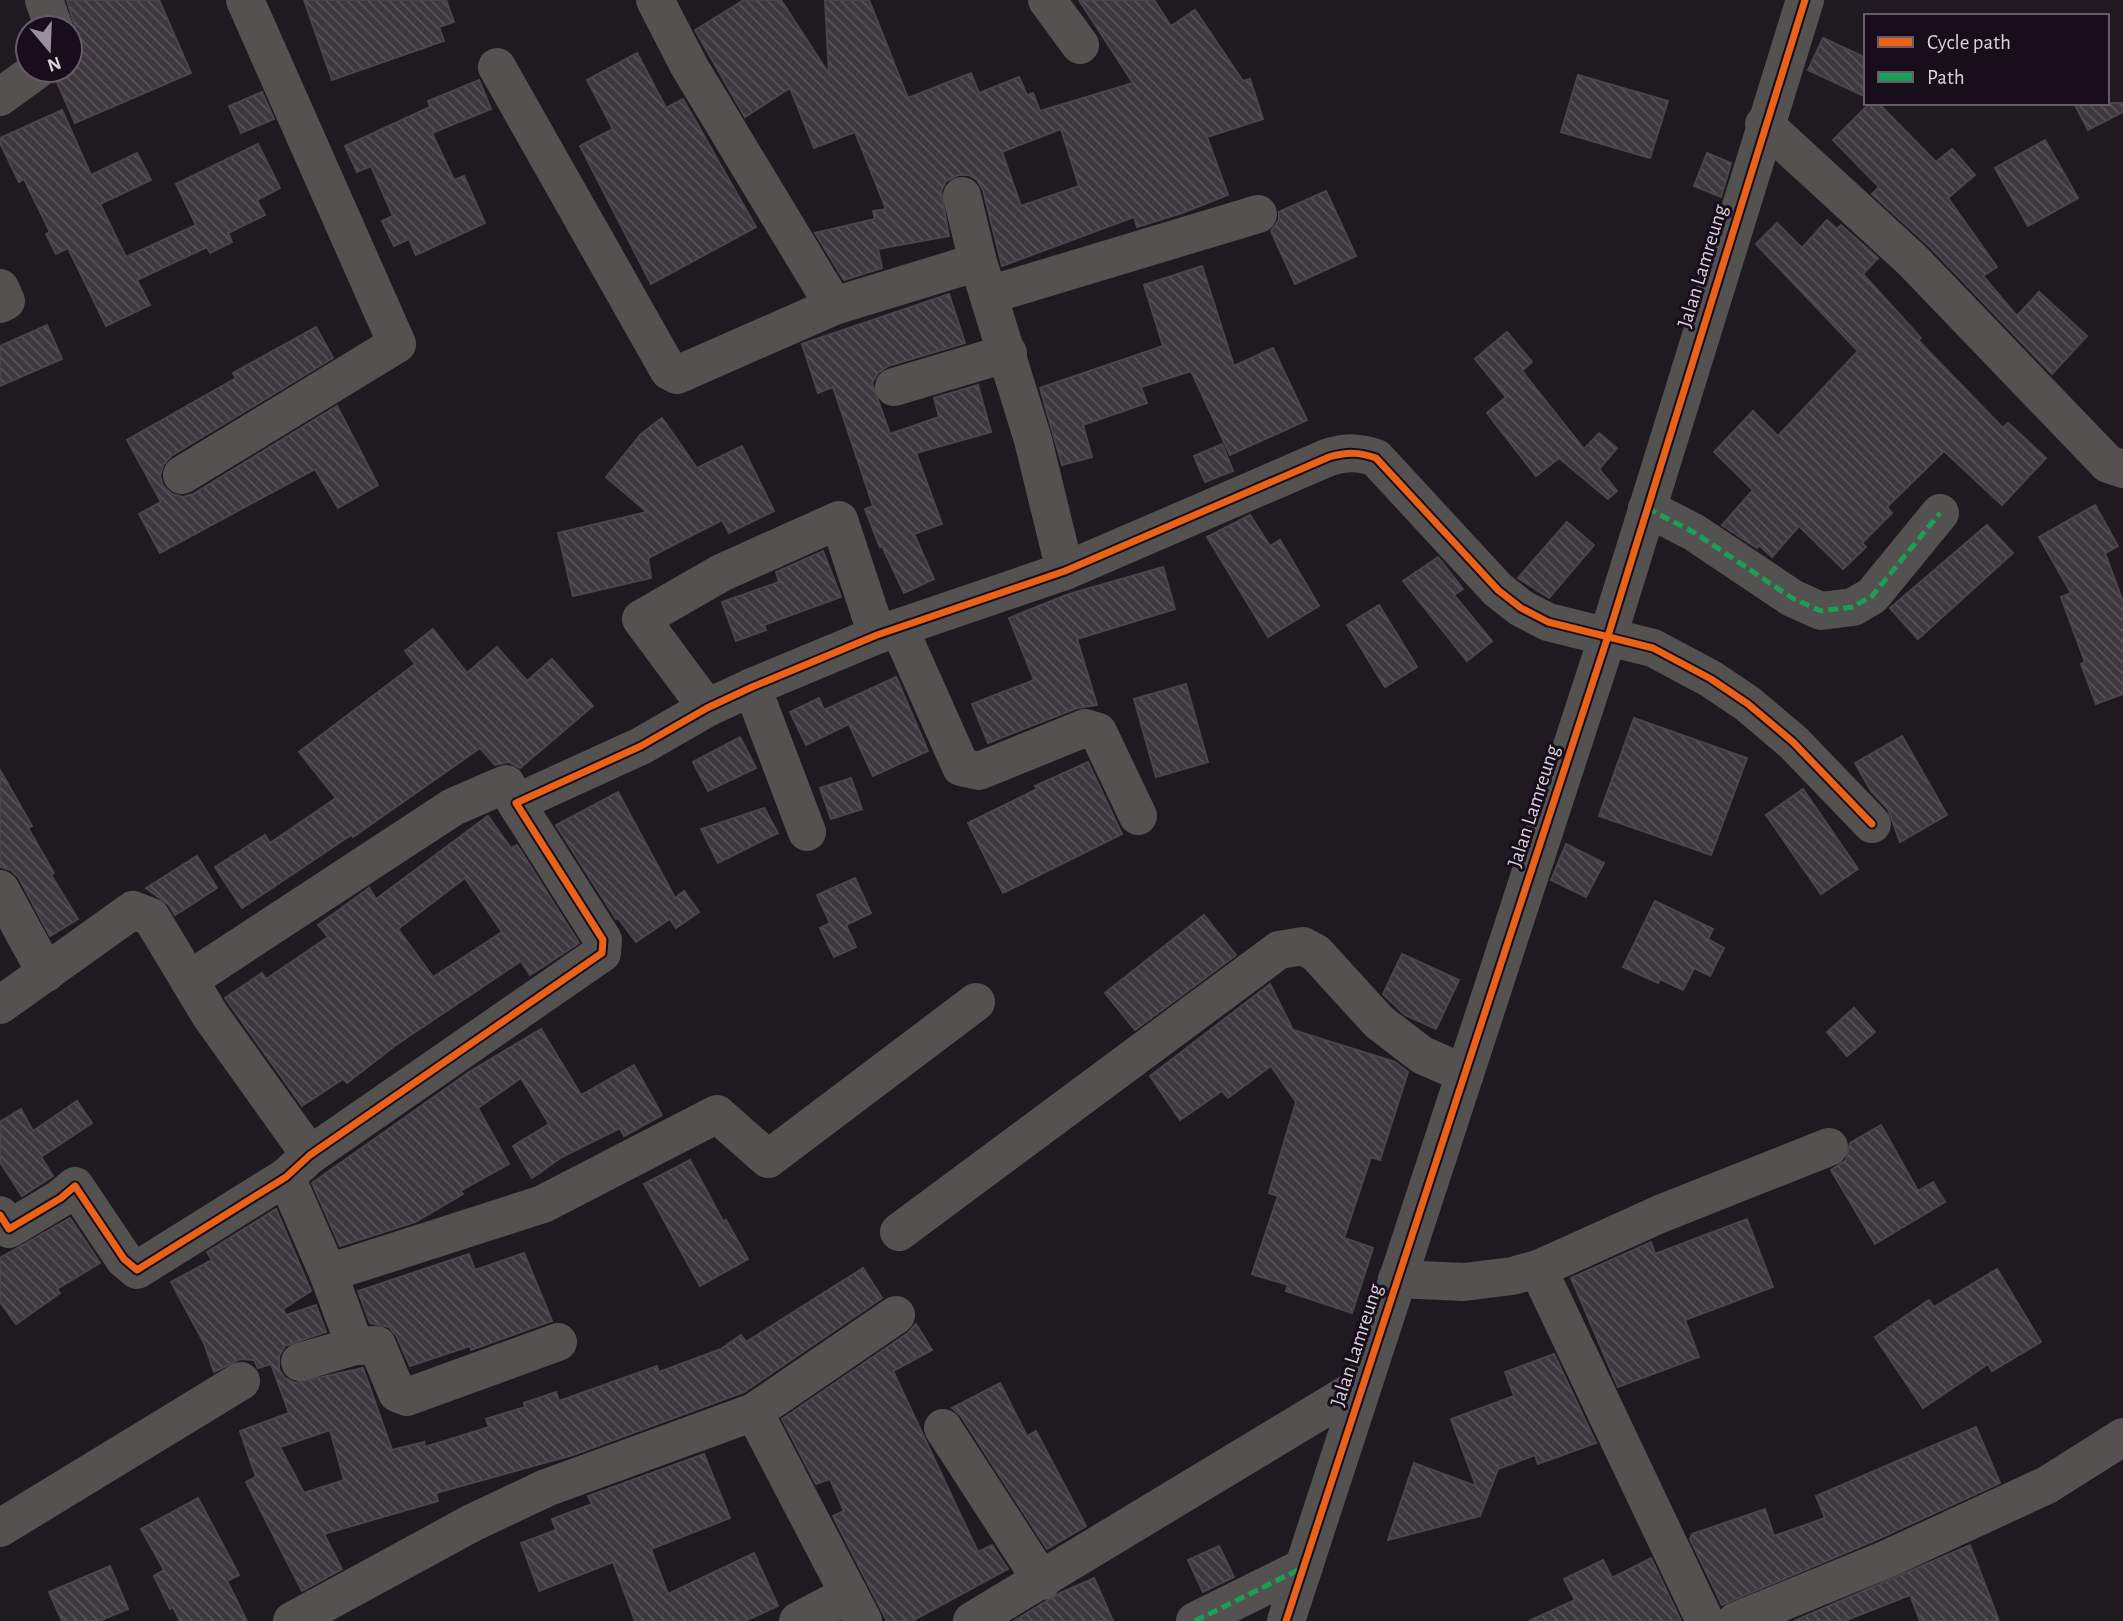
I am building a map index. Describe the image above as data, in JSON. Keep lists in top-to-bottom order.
{
  "streets": {
    "street": ["Jalan Lamreung"]
  },
  "legend": ["Cycle path", "Path"],
  "north": "bottom"
}
